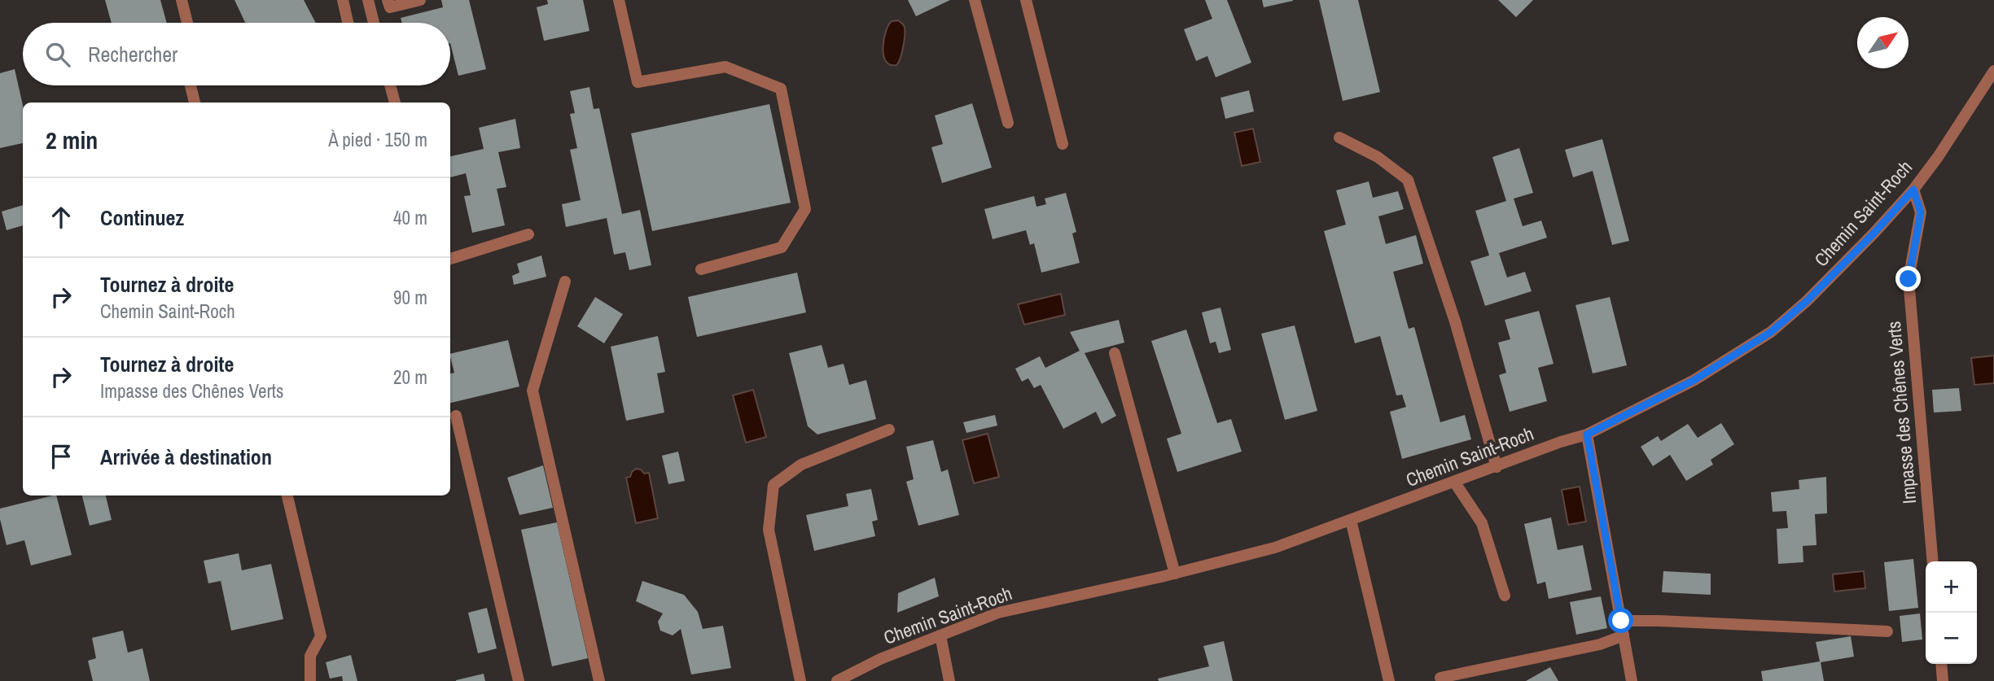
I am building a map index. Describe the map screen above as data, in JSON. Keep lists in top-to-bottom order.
{
  "streets": {
    "street": ["Chemin Saint-Roch", "Impasse des Chênes Verts"]
  },
  "crossings": [
    ["Chemin Saint-Roch", "Impasse des Chênes Verts"]
  ],
  "north": "top right",
  "page": {
    "search": "Rechercher",
    "heading": ["2 min", "À pied · 150 m"],
    "list": [
      ["Continuez", "40 m"],
      ["Tournez à droite", "Chemin Saint-Roch", "90 m"],
      ["Tournez à droite", "Impasse des Chênes Verts", "20 m"],
      "Arrivée à destination"
    ],
    "map_buttons": ["+", "−"]
  }
}
